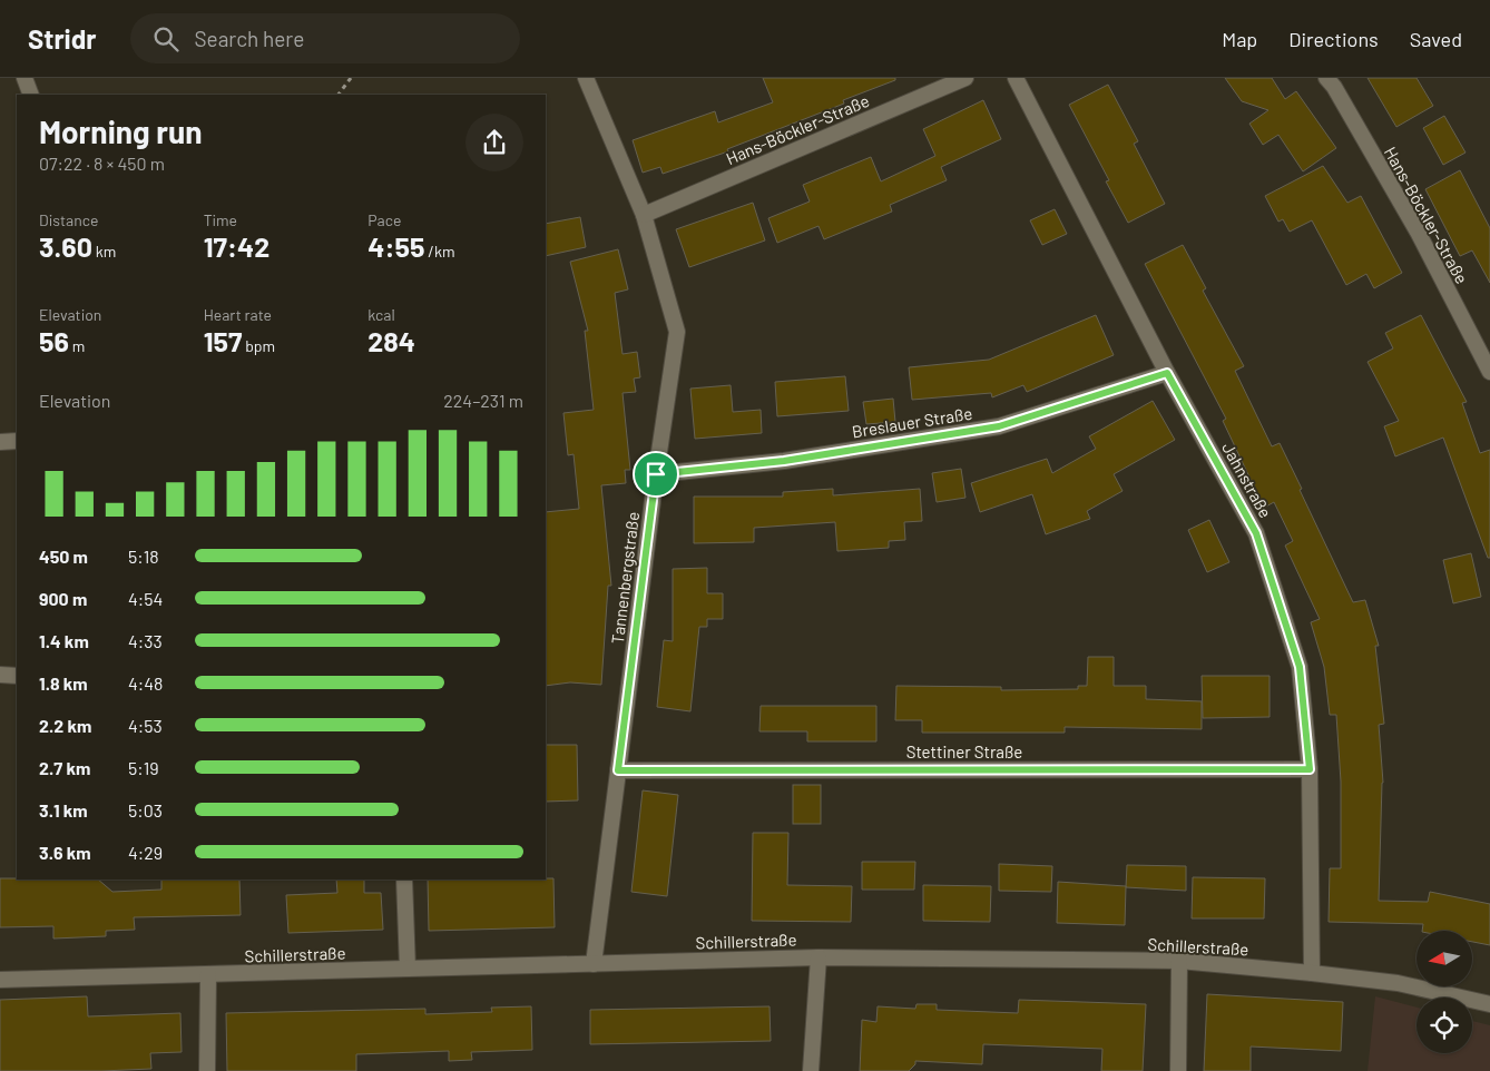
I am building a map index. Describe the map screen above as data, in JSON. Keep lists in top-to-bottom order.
{
  "streets": {
    "street": [
      "Hans-Böckler-Straße",
      "Breslauer Straße",
      "Jahnstraße",
      "Tannenbergstraße",
      "Stettiner Straße",
      "Schillerstraße"
    ]
  },
  "crossings": [
    ["Hans-Böckler-Straße", "Tannenbergstraße"],
    ["Breslauer Straße", "Jahnstraße"],
    ["Breslauer Straße", "Tannenbergstraße"],
    ["Jahnstraße", "Stettiner Straße"],
    ["Jahnstraße", "Schillerstraße"],
    ["Tannenbergstraße", "Stettiner Straße"],
    ["Tannenbergstraße", "Schillerstraße"]
  ],
  "north": "left",
  "page": {
    "header": "Stridr",
    "search": "Search here",
    "nav": ["Map", "Directions", "Saved"],
    "heading": ["Morning run", "07:22 · 8 × 450 m"],
    "stats": [
      ["Distance", "3.60 km"],
      ["Time", "17:42"],
      ["Pace", "4:55 /km"],
      ["Elevation", "56 m"],
      ["Heart rate", "157 bpm"],
      ["kcal", "284"]
    ],
    "chart": ["Elevation", "224–231 m"],
    "list": [
      {
        "name": "450 m",
        "note": "5:18"
      },
      {
        "name": "900 m",
        "note": "4:54"
      },
      {
        "name": "1.4 km",
        "note": "4:33"
      },
      {
        "name": "1.8 km",
        "note": "4:48"
      },
      {
        "name": "2.2 km",
        "note": "4:53"
      },
      {
        "name": "2.7 km",
        "note": "5:19"
      },
      {
        "name": "3.1 km",
        "note": "5:03"
      },
      {
        "name": "3.6 km",
        "note": "4:29"
      }
    ]
  }
}
